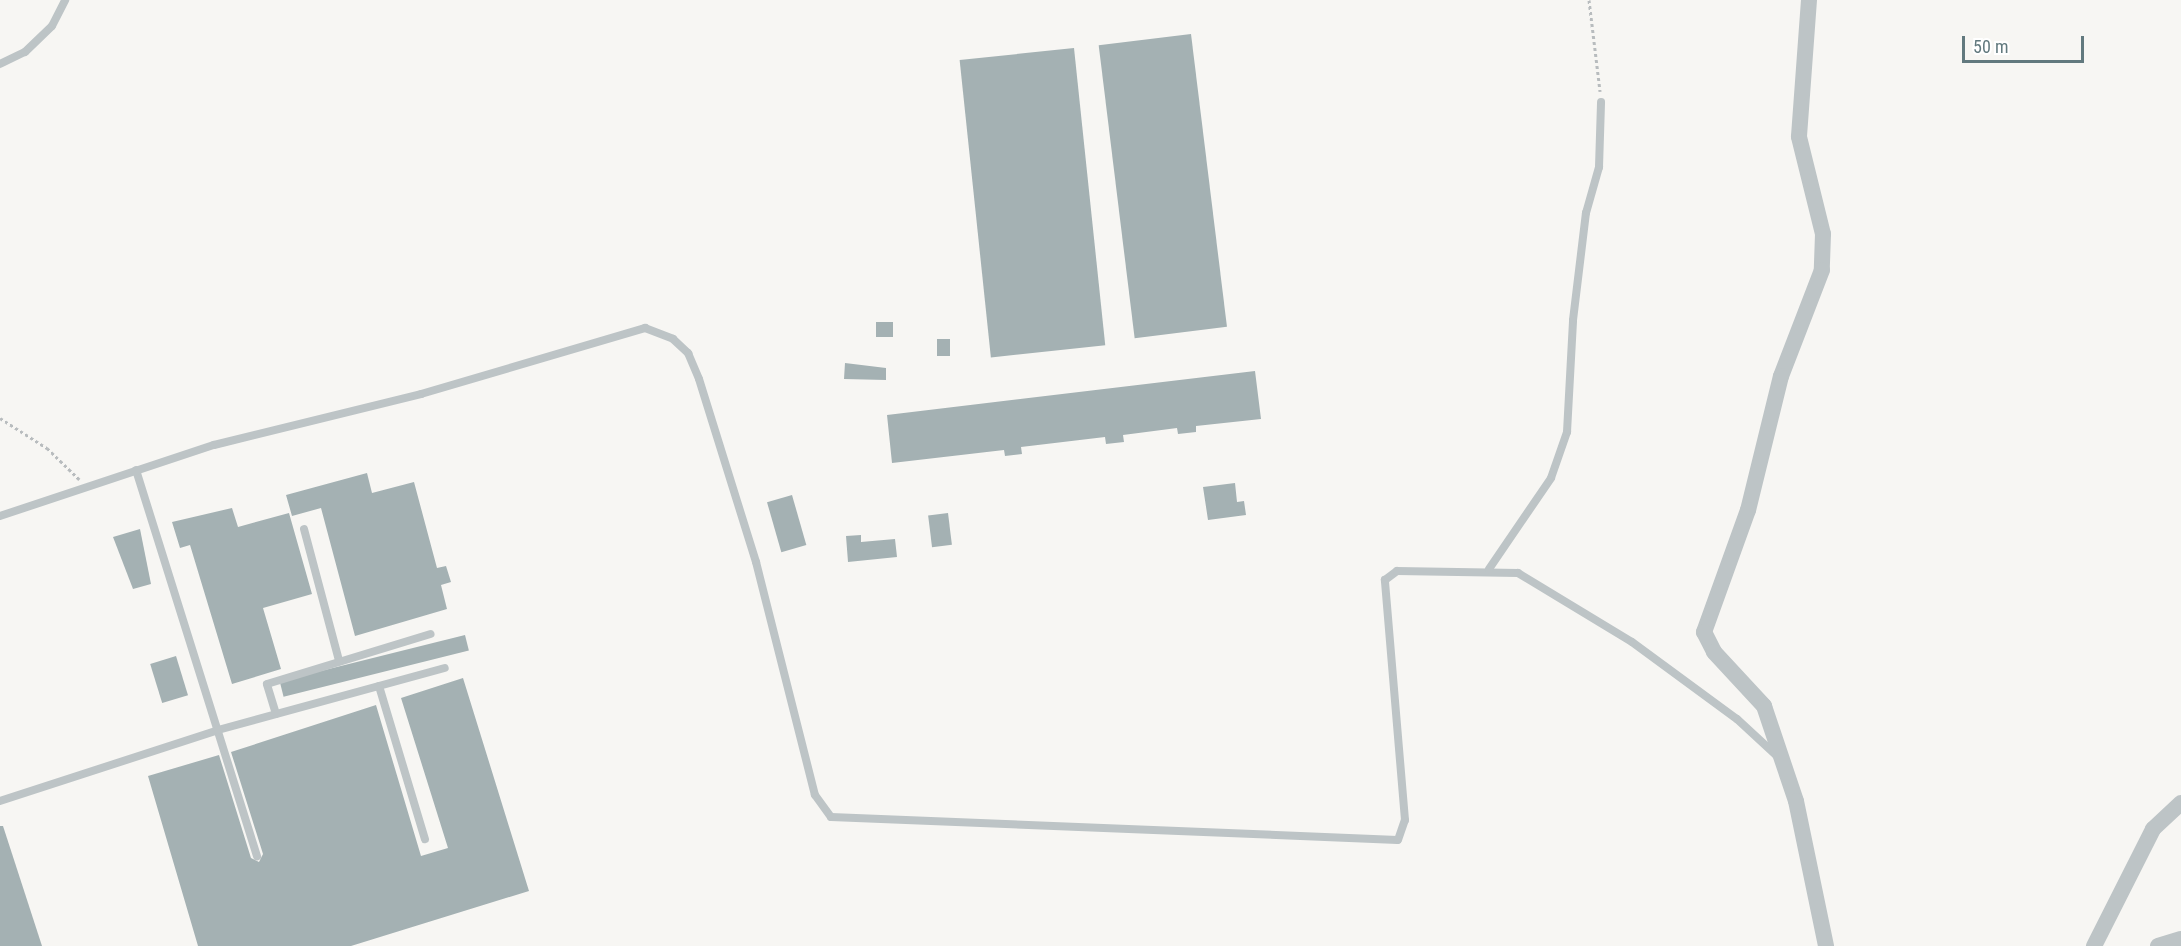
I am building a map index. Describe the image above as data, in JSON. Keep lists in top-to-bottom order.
{
  "scale_bar": "50 m"
}
